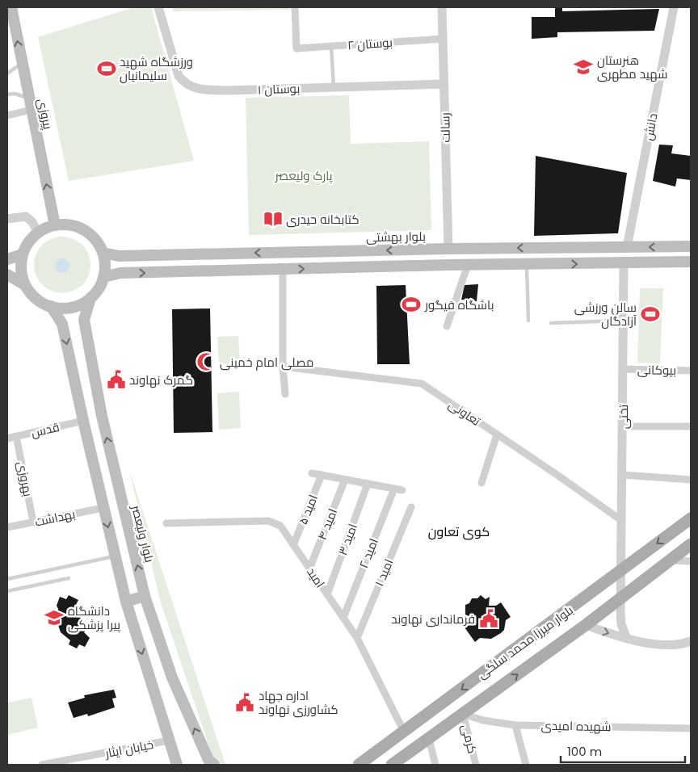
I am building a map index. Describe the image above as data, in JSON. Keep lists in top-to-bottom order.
{
  "streets": {
    "main road": [
      "پیروزی",
      "بلوار بهشتی",
      "بلوار ولیعصر",
      "بلوار میرزا محمد سلگی"
    ],
    "street": [
      "بوستان ۲",
      "بوستان ۱",
      "دانش",
      "رسالت",
      "بیوکانی",
      "تعاونی",
      "تختی",
      "قدس",
      "بهروزی",
      "امید ۵",
      "بهداشت",
      "امید ۴",
      "امید ۳",
      "امید ۲",
      "امید ۱",
      "امید",
      "شهیده امیدی",
      "کرمی",
      "خیابان ایثار"
    ]
  },
  "crossings": [
    ["بوستان ۲", "رسالت"],
    ["بوستان ۱", "رسالت"],
    ["پیروزی", "بلوار بهشتی"],
    ["پیروزی", "بلوار ولیعصر"],
    ["دانش", "بلوار بهشتی"],
    ["رسالت", "بلوار بهشتی"],
    ["بلوار بهشتی", "بلوار ولیعصر"],
    ["بیوکانی", "تختی"],
    ["تعاونی", "تختی"],
    ["تختی", "بلوار میرزا محمد سلگی"],
    ["قدس", "بهروزی"],
    ["بهروزی", "بهداشت"],
    ["امید ۵", "امید"],
    ["امید ۴", "امید"],
    ["امید ۳", "امید"],
    ["امید ۲", "امید"],
    ["امید ۱", "امید"],
    ["امید", "بلوار میرزا محمد سلگی"],
    ["بلوار میرزا محمد سلگی", "شهیده امیدی"],
    ["بلوار میرزا محمد سلگی", "کرمی"],
    ["شهیده امیدی", "کرمی"]
  ],
  "one_way": ["پیروزی"],
  "districts": ["کوی تعاون"],
  "parks": ["پارک ولیعصر"],
  "places": {
    "school or university": ["هنرستان شهید مطهری", "دانشگاه پیرا پزشکی"],
    "sports": ["ورزشگاه شهید سلیمانیان", "باشگاه فیگور", "سالن ورزشی آزادگان"],
    "library": ["کتابخانه حیدری"],
    "mosque": ["مصلی امام خمینی"],
    "public building": ["گمرک نهاوند", "فرمانداری نهاوند", "اداره جهاد کشاورزی نهاوند"]
  },
  "scale_bar": "100 m"
}
